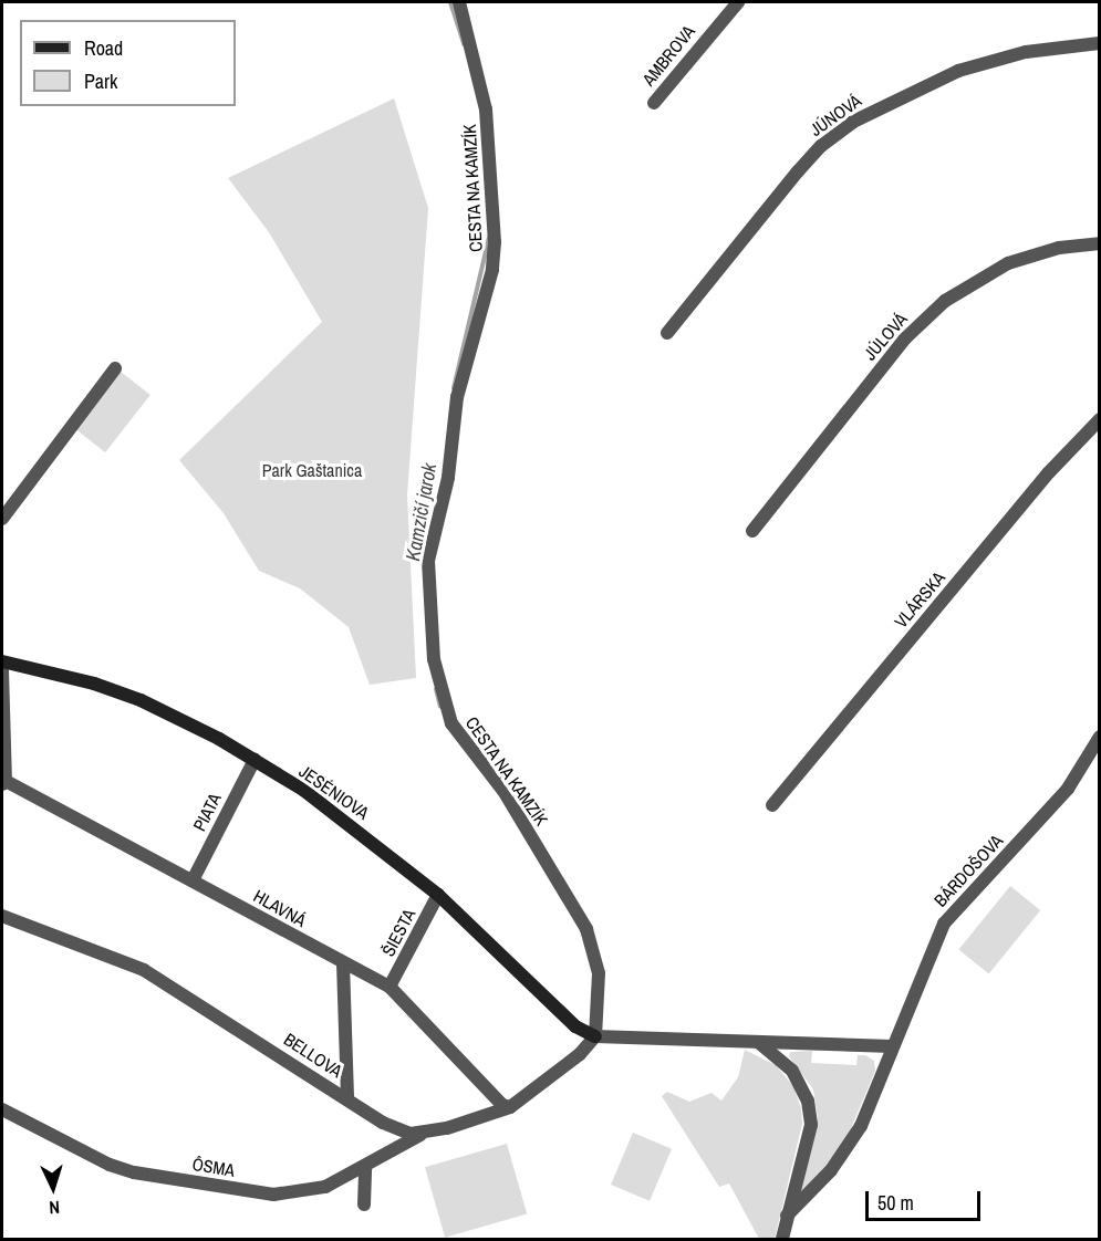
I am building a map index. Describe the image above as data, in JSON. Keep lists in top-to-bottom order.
{
  "streets": {
    "street": [
      "AMBROVA",
      "JÚNOVÁ",
      "CESTA NA KAMZÍK",
      "JÚLOVÁ",
      "VLÁRSKA",
      "JESÉNIOVA",
      "PIATA",
      "BÁRDOŠOVA",
      "HLAVNÁ",
      "ŠIESTA",
      "BELLOVA",
      "ÔSMA"
    ]
  },
  "crossings": [
    ["CESTA NA KAMZÍK", "JESÉNIOVA"],
    ["JESÉNIOVA", "PIATA"],
    ["JESÉNIOVA", "ŠIESTA"],
    ["PIATA", "HLAVNÁ"],
    ["HLAVNÁ", "ŠIESTA"],
    ["BELLOVA", "ÔSMA"]
  ],
  "water": ["Kamzičí jarok"],
  "parks": ["Park Gaštanica"],
  "legend": ["Road", "Park"],
  "scale_bar": "50 m",
  "north": "bottom"
}
